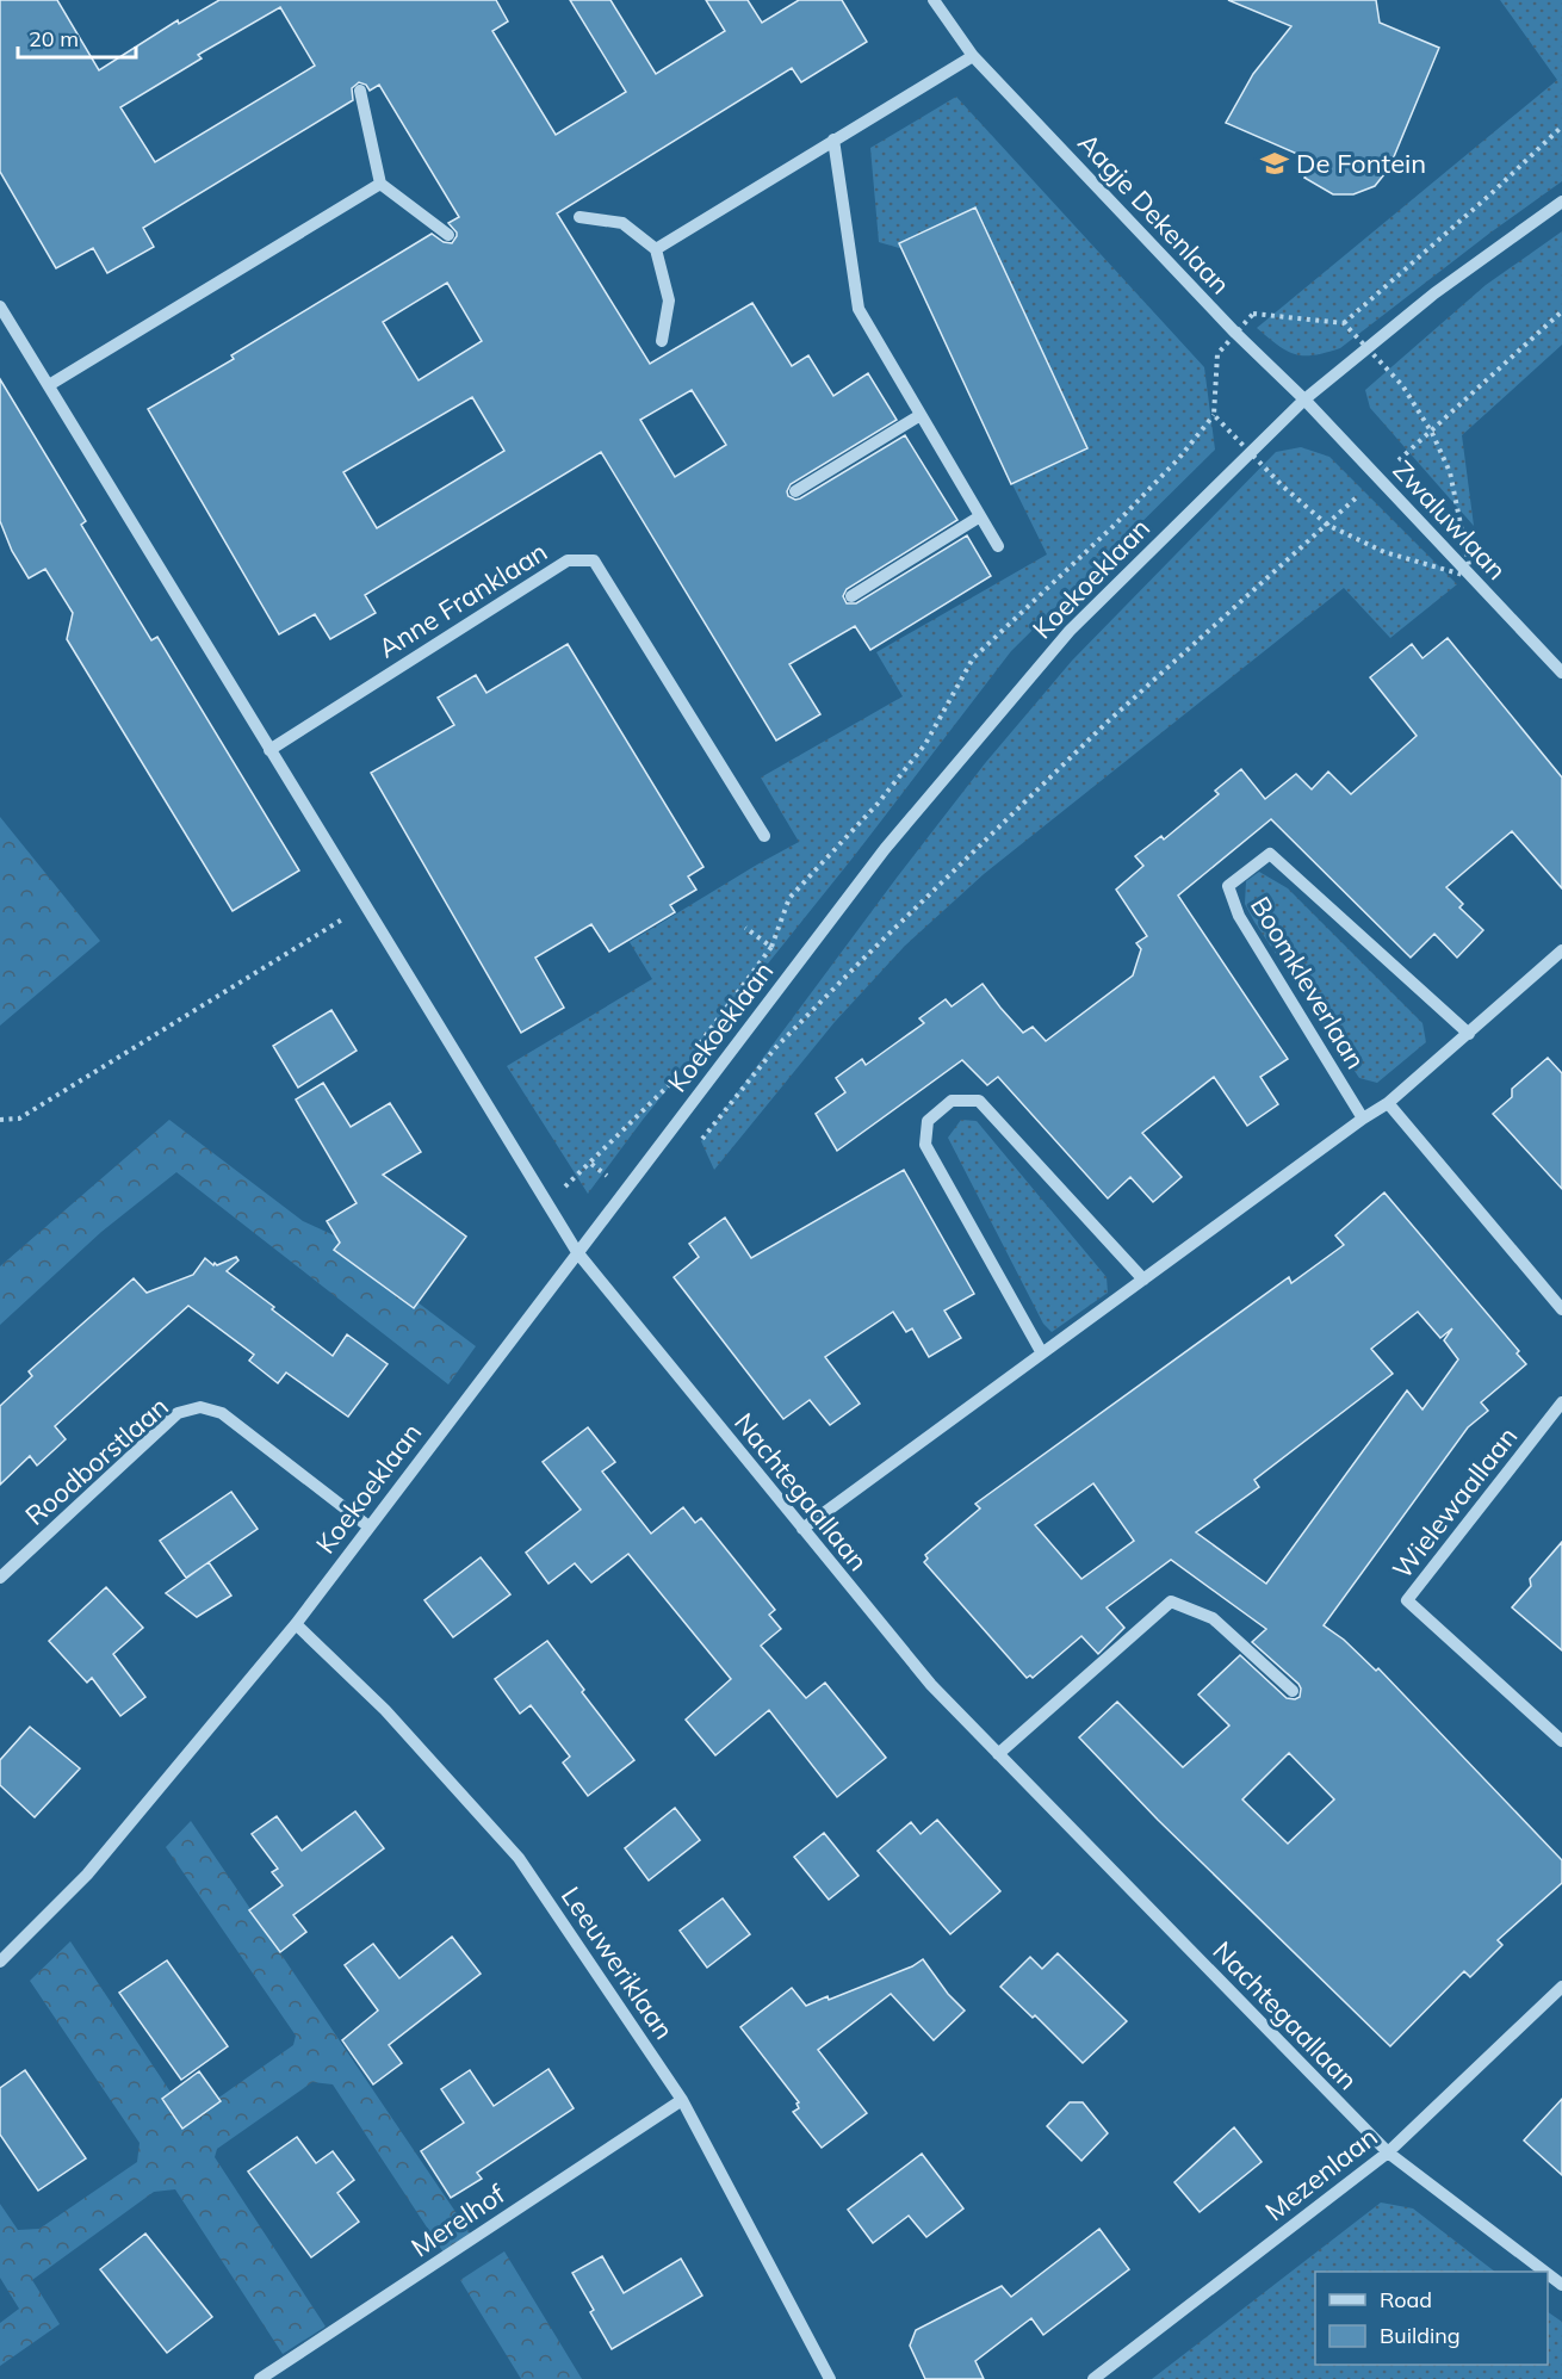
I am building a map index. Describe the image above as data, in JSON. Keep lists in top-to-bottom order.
{
  "streets": {
    "street": [
      "Aagje Dekenlaan",
      "Zwaluwlaan",
      "Koekoeklaan",
      "Anne Franklaan",
      "Boomkleverlaan",
      "Roodborstlaan",
      "Nachtegaallaan",
      "Wielewaallaan",
      "Leeuweriklaan",
      "Mezenlaan",
      "Merelhof"
    ]
  },
  "crossings": [
    ["Aagje Dekenlaan", "Zwaluwlaan"],
    ["Aagje Dekenlaan", "Koekoeklaan"],
    ["Zwaluwlaan", "Koekoeklaan"],
    ["Koekoeklaan", "Roodborstlaan"],
    ["Koekoeklaan", "Nachtegaallaan"],
    ["Koekoeklaan", "Leeuweriklaan"],
    ["Nachtegaallaan", "Mezenlaan"],
    ["Leeuweriklaan", "Merelhof"]
  ],
  "places": {
    "school or university": ["De Fontein"]
  },
  "legend": ["Road", "Building"],
  "scale_bar": "20 m"
}
